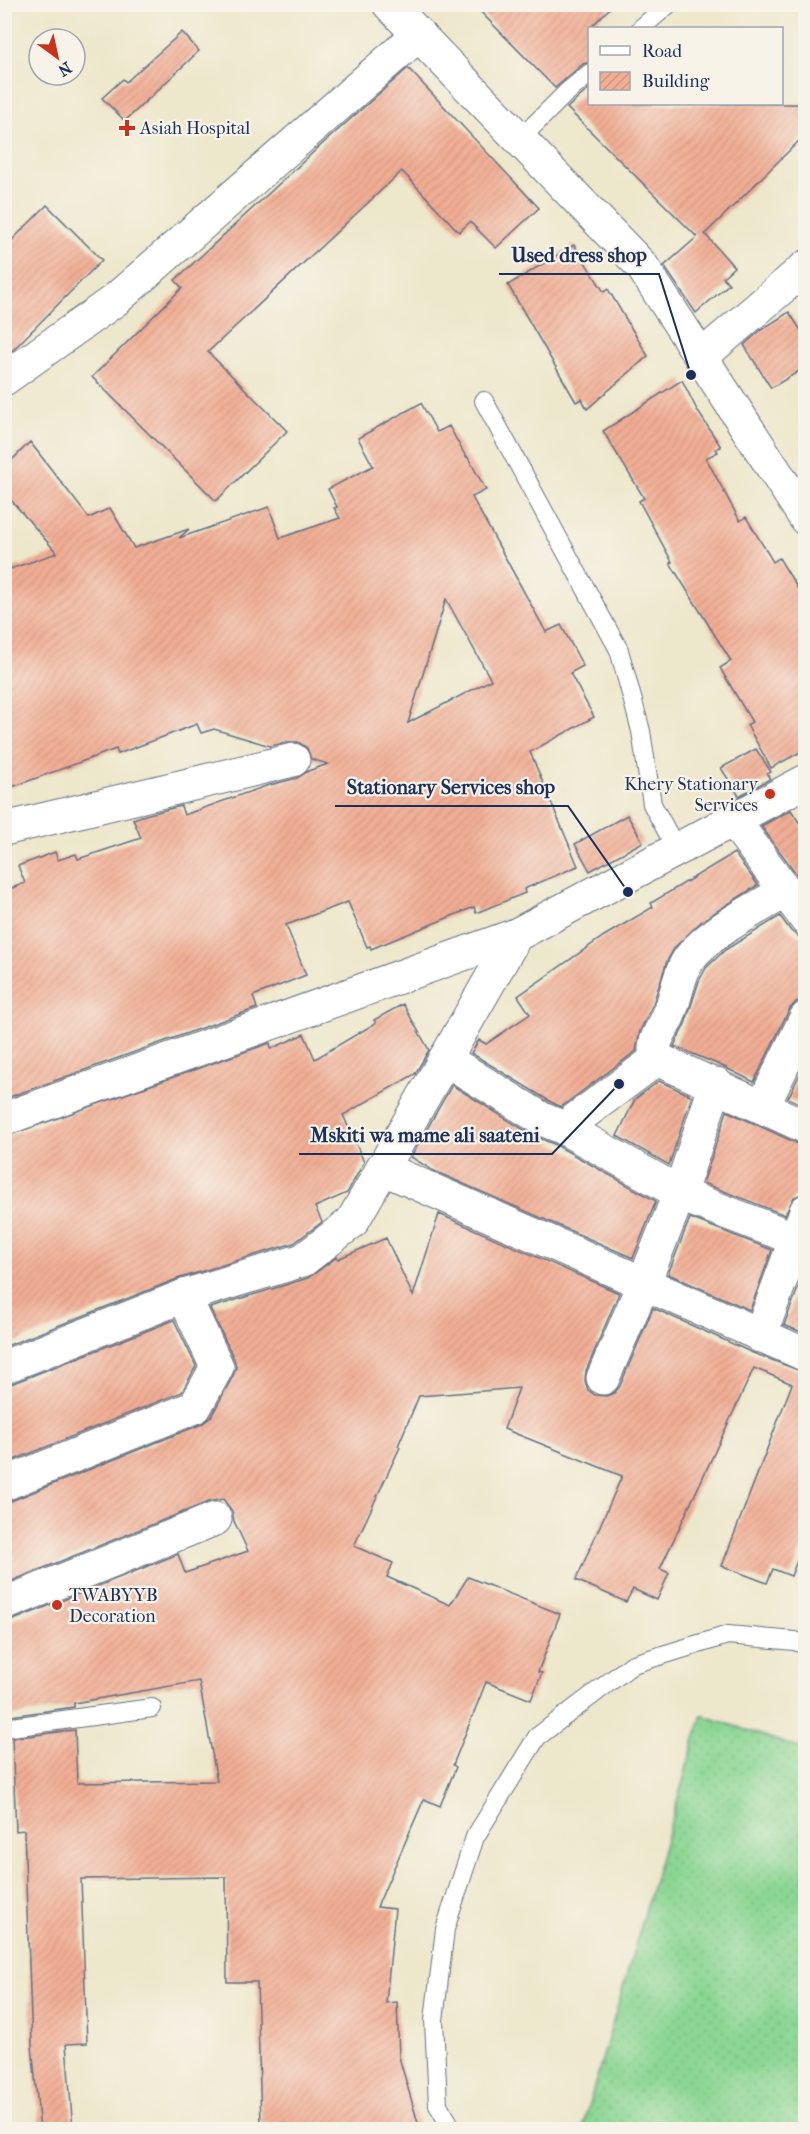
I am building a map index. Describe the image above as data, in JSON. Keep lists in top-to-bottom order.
{
  "places": {
    "health": ["Asiah Hospital"],
    "other": [
      "Used dress shop",
      "Khery Stationary Services",
      "Stationary Services shop",
      "Mskiti wa mame ali saateni",
      "TWABYYB Decoration"
    ]
  },
  "legend": ["Road", "Building"],
  "north": "bottom right"
}
